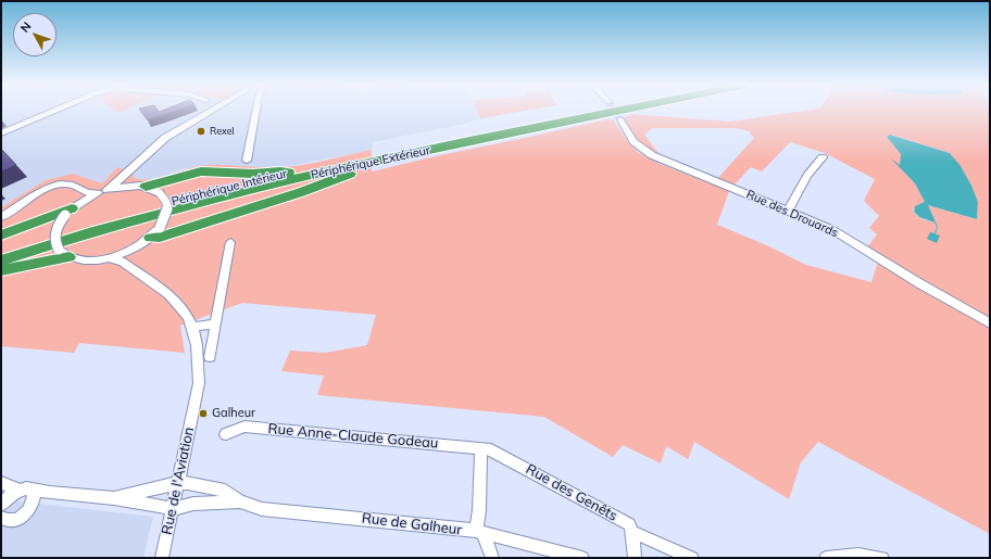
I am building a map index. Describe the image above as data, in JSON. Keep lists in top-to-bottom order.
{
  "streets": {
    "highway": ["Périphérique Extérieur", "Périphérique Intérieur"],
    "street": [
      "Rue des Drouards",
      "Rue Anne-Claude Godeau",
      "Rue de l'Aviation",
      "Rue des Genêts",
      "Rue de Galheur"
    ]
  },
  "crossings": [
    ["Rue Anne-Claude Godeau", "Rue des Genêts"],
    ["Rue de l'Aviation", "Rue de Galheur"]
  ],
  "places": ["Rexel", "Galheur"],
  "north": "top left"
}
